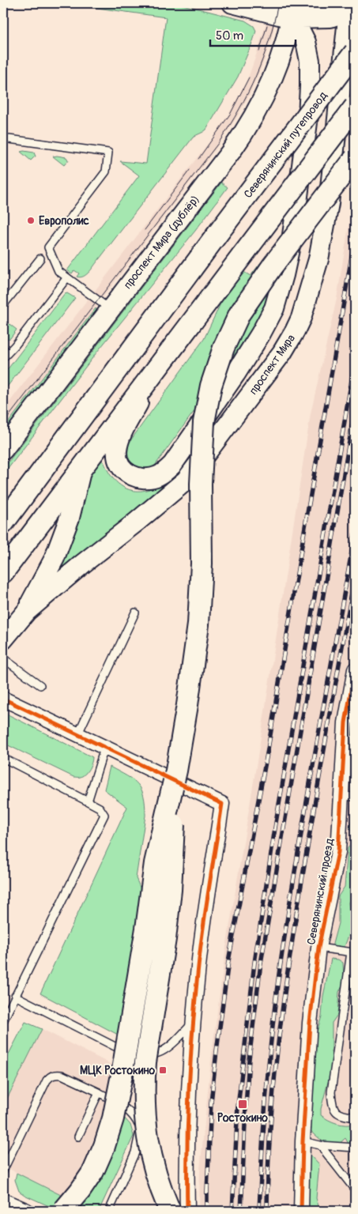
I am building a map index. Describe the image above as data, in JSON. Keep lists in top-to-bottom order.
{
  "streets": {
    "main road": ["Северянинский путепровод", "проспект Мира (дублёр)", "проспект Мира"],
    "street": ["Северянинский проезд"]
  },
  "places": {
    "other": ["Европолис"],
    "transit": ["МЦК Ростокино", "Ростокино"]
  },
  "scale_bar": "50 m"
}
